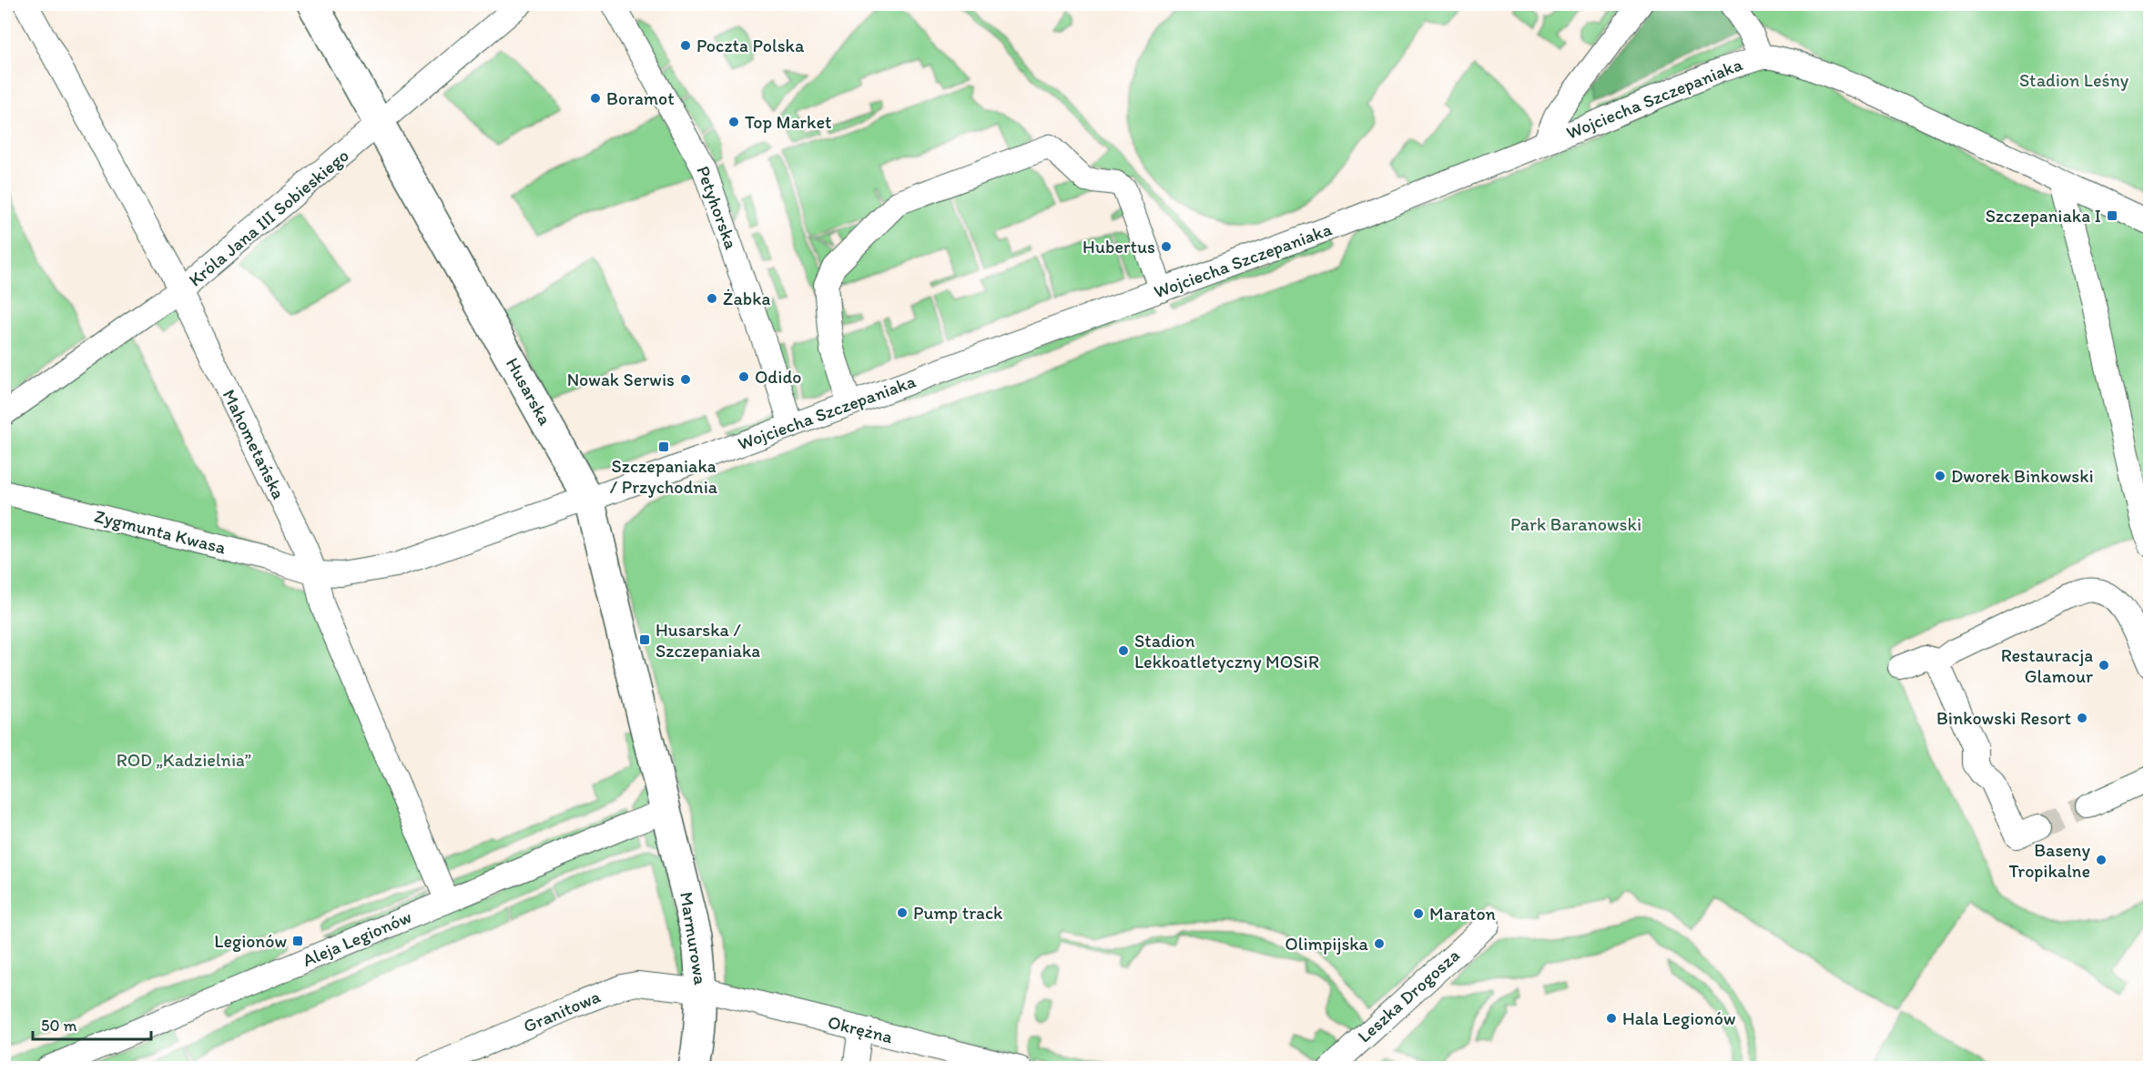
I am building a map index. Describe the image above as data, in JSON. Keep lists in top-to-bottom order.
{
  "streets": {
    "main road": ["Husarska", "Marmurowa"],
    "street": [
      "Wojciecha Szczepaniaka",
      "Petyhorska",
      "Króla Jana III Sobieskiego",
      "Mahometańska",
      "Zygmunta Kwasa",
      "Aleja Legionów",
      "Leszka Drogosza",
      "Granitowa",
      "Okrężna"
    ]
  },
  "crossings": [
    ["Wojciecha Szczepaniaka", "Petyhorska"],
    ["Wojciecha Szczepaniaka", "Husarska"],
    ["Wojciecha Szczepaniaka", "Mahometańska"],
    ["Wojciecha Szczepaniaka", "Zygmunta Kwasa"],
    ["Króla Jana III Sobieskiego", "Husarska"],
    ["Króla Jana III Sobieskiego", "Mahometańska"],
    ["Husarska", "Aleja Legionów"],
    ["Husarska", "Marmurowa"],
    ["Mahometańska", "Zygmunta Kwasa"],
    ["Mahometańska", "Aleja Legionów"],
    ["Aleja Legionów", "Marmurowa"],
    ["Marmurowa", "Granitowa"],
    ["Marmurowa", "Okrężna"],
    ["Granitowa", "Okrężna"]
  ],
  "parks": ["Stadion Leśny", "Park Baranowski", "ROD „Kadzielnia”"],
  "places": {
    "other": [
      "Poczta Polska",
      "Boramot",
      "Top Market",
      "Hubertus",
      "Żabka",
      "Odido",
      "Nowak Serwis",
      "Dworek Binkowski",
      "Stadion Lekkoatletyczny MOSiR",
      "Restauracja Glamour",
      "Binkowski Resort",
      "Baseny Tropikalne",
      "Pump track",
      "Maraton",
      "Olimpijska",
      "Hala Legionów"
    ],
    "transit": [
      "Szczepaniaka I",
      "Szczepaniaka / Przychodnia",
      "Husarska / Szczepaniaka",
      "Legionów"
    ]
  },
  "scale_bar": "50 m"
}
